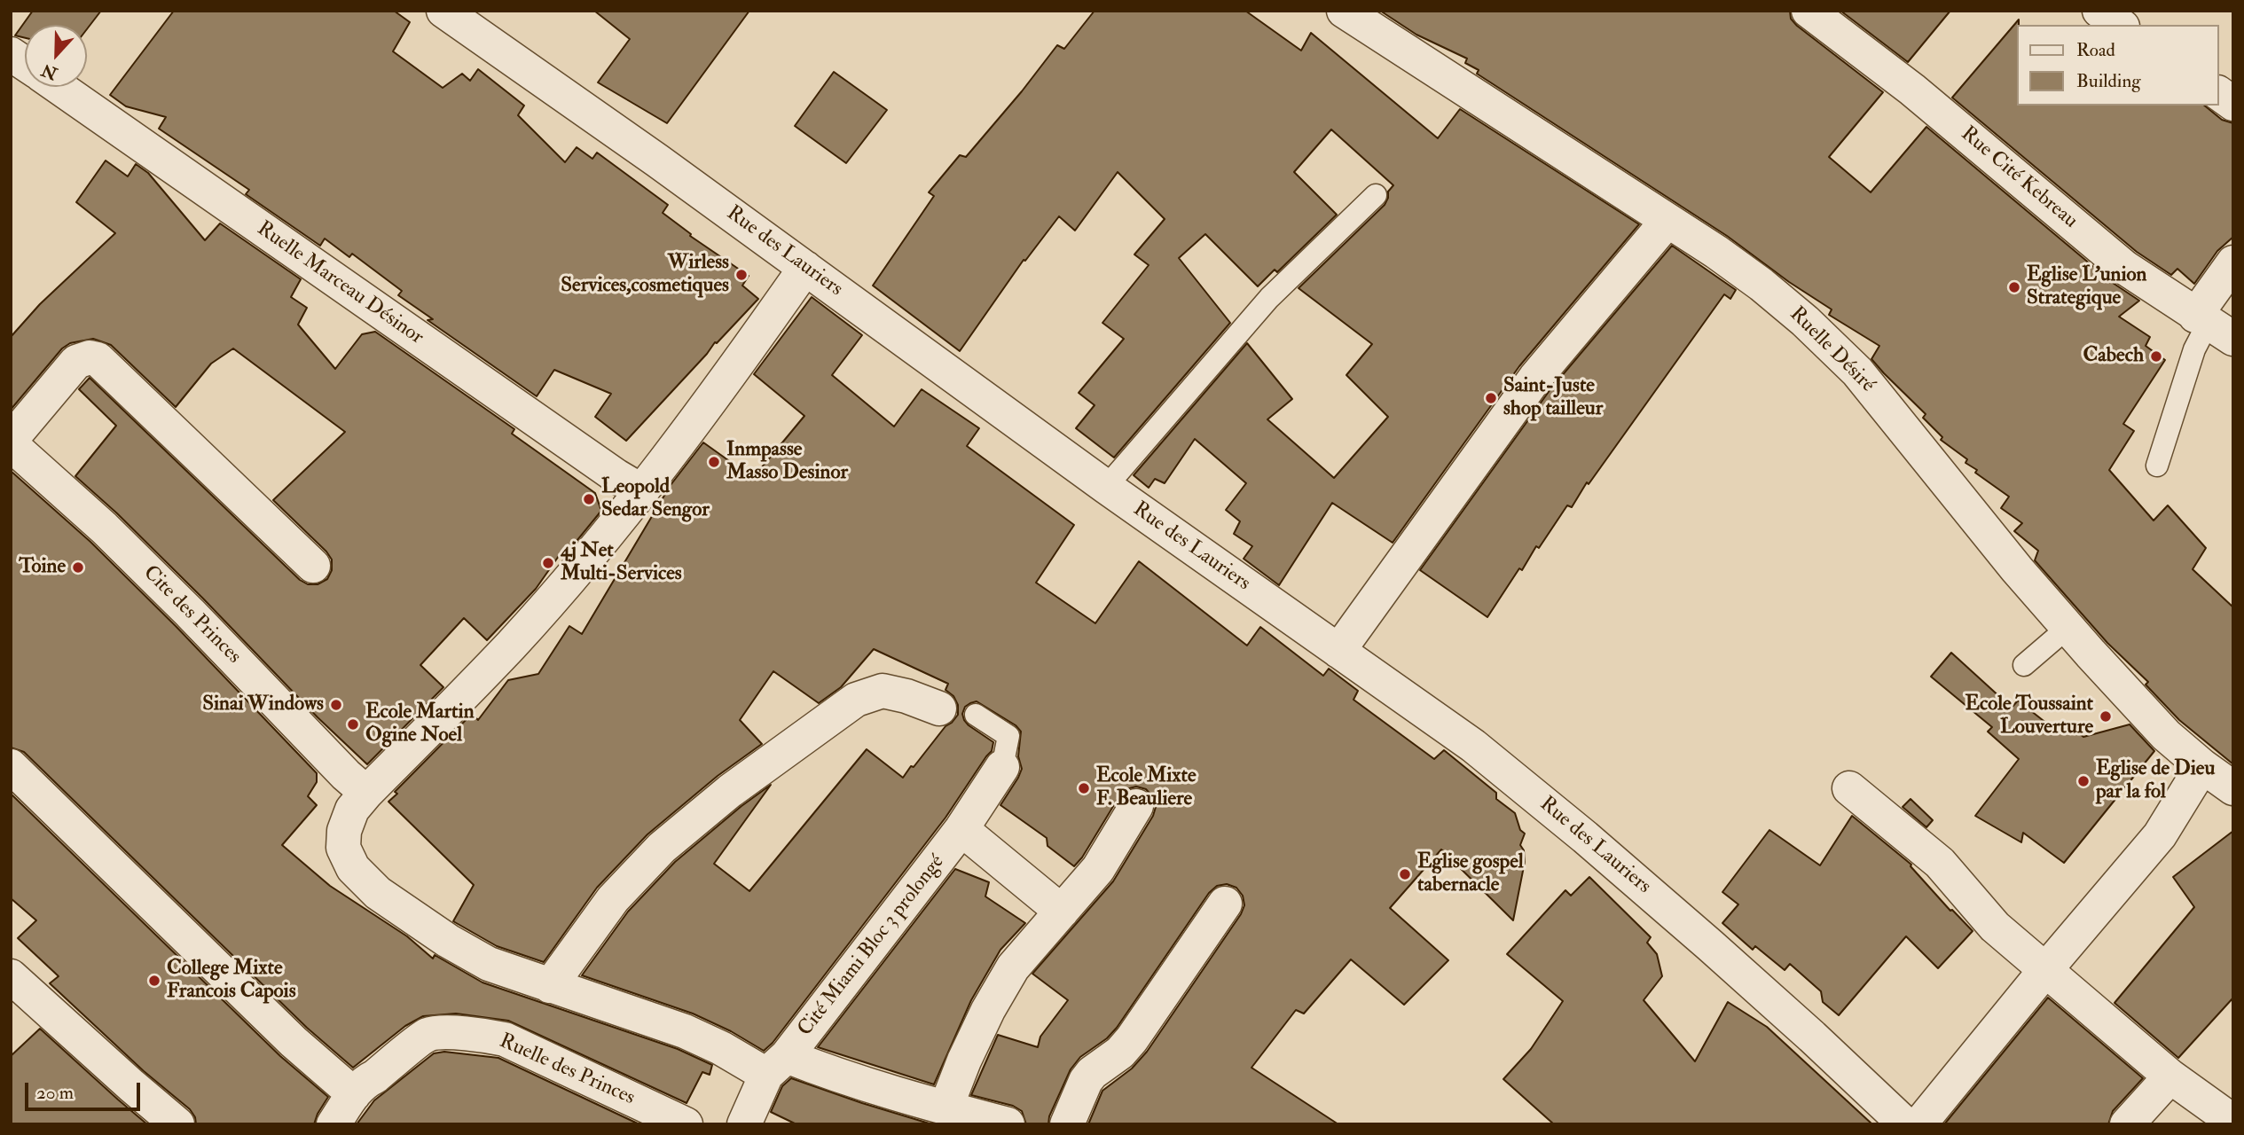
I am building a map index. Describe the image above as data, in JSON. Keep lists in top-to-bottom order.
{
  "streets": {
    "street": [
      "Rue Cité Kebreau",
      "Rue des Lauriers",
      "Ruelle Marceau Désinor",
      "Ruelle Désiré",
      "Cite des Princes",
      "Cité Miami Bloc 3 prolongé",
      "Ruelle des Princes"
    ]
  },
  "places": [
    "Wirless Services,cosmetiques",
    "Eglise L'union Strategique",
    "Cabech",
    "Saint-Juste shop tailleur",
    "Inmpasse Masso Desinor",
    "Leopold Sedar Sengor",
    "4j Net Multi-Services",
    "Toine",
    "Sinai Windows",
    "Ecole Toussaint Louverture",
    "Ecole Martin Ogine Noel",
    "Eglise de Dieu par la fol",
    "Ecole Mixte F. Beauliere",
    "Eglise gospel tabernacle",
    "College Mixte Francois Capois"
  ],
  "legend": ["Road", "Building"],
  "scale_bar": "20 m",
  "north": "bottom"
}
